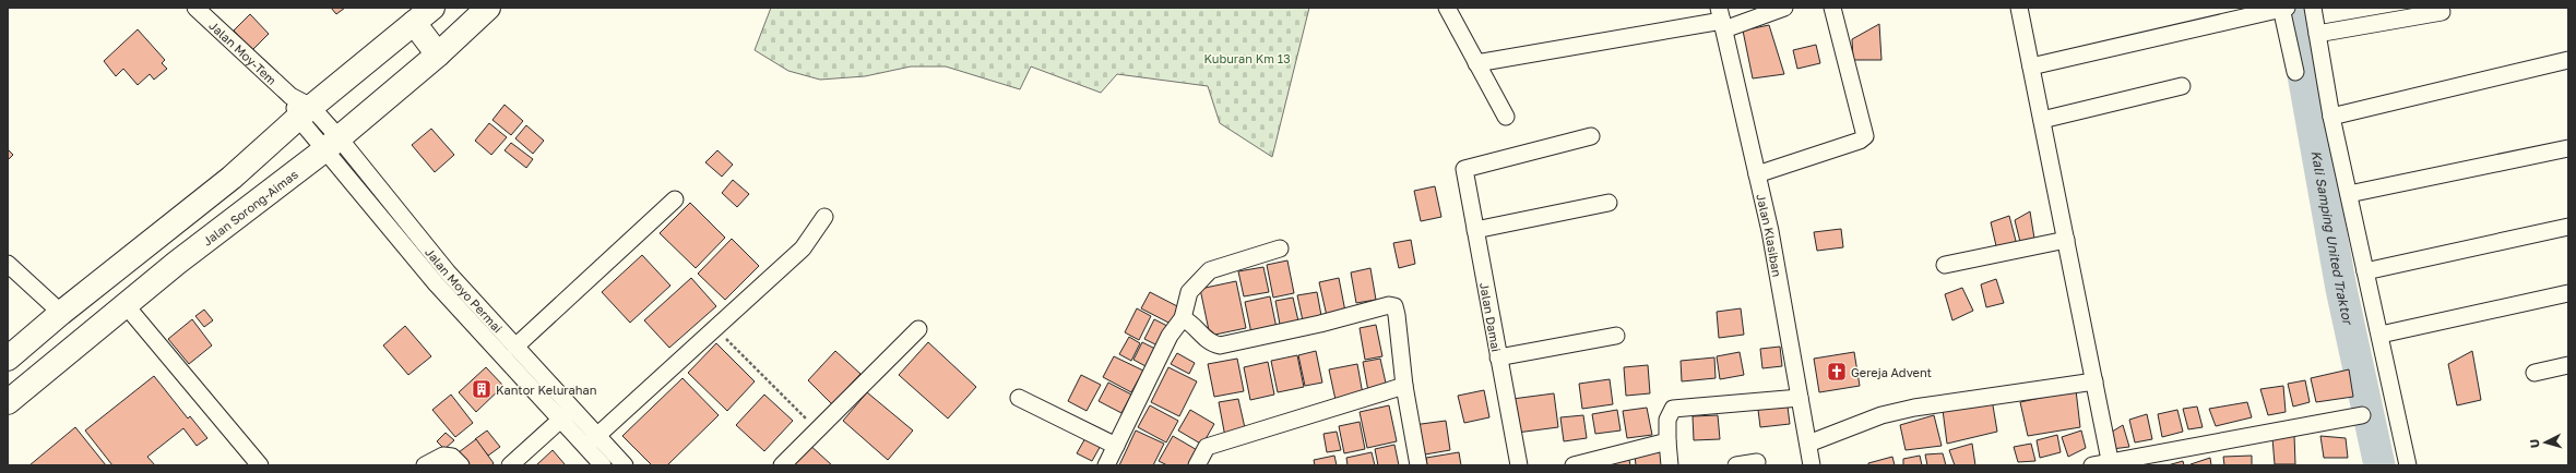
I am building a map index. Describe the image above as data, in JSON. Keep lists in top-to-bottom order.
{
  "streets": {
    "highway": ["Jalan Sorong-Aimas"],
    "street": [
      "Jalan Moy-Tem",
      "Jalan Klasiban",
      "Jalan Moyo Permai",
      "Jalan Damai"
    ]
  },
  "crossings": [
    ["Jalan Moy-Tem", "Jalan Moyo Permai"],
    ["Jalan Sorong-Aimas", "Jalan Moyo Permai"]
  ],
  "water": ["Kali Samping United Traktor"],
  "parks": ["Kuburan Km 13"],
  "places": {
    "church": ["Gereja Advent"],
    "building": ["Kantor Kelurahan"]
  },
  "north": "left"
}
